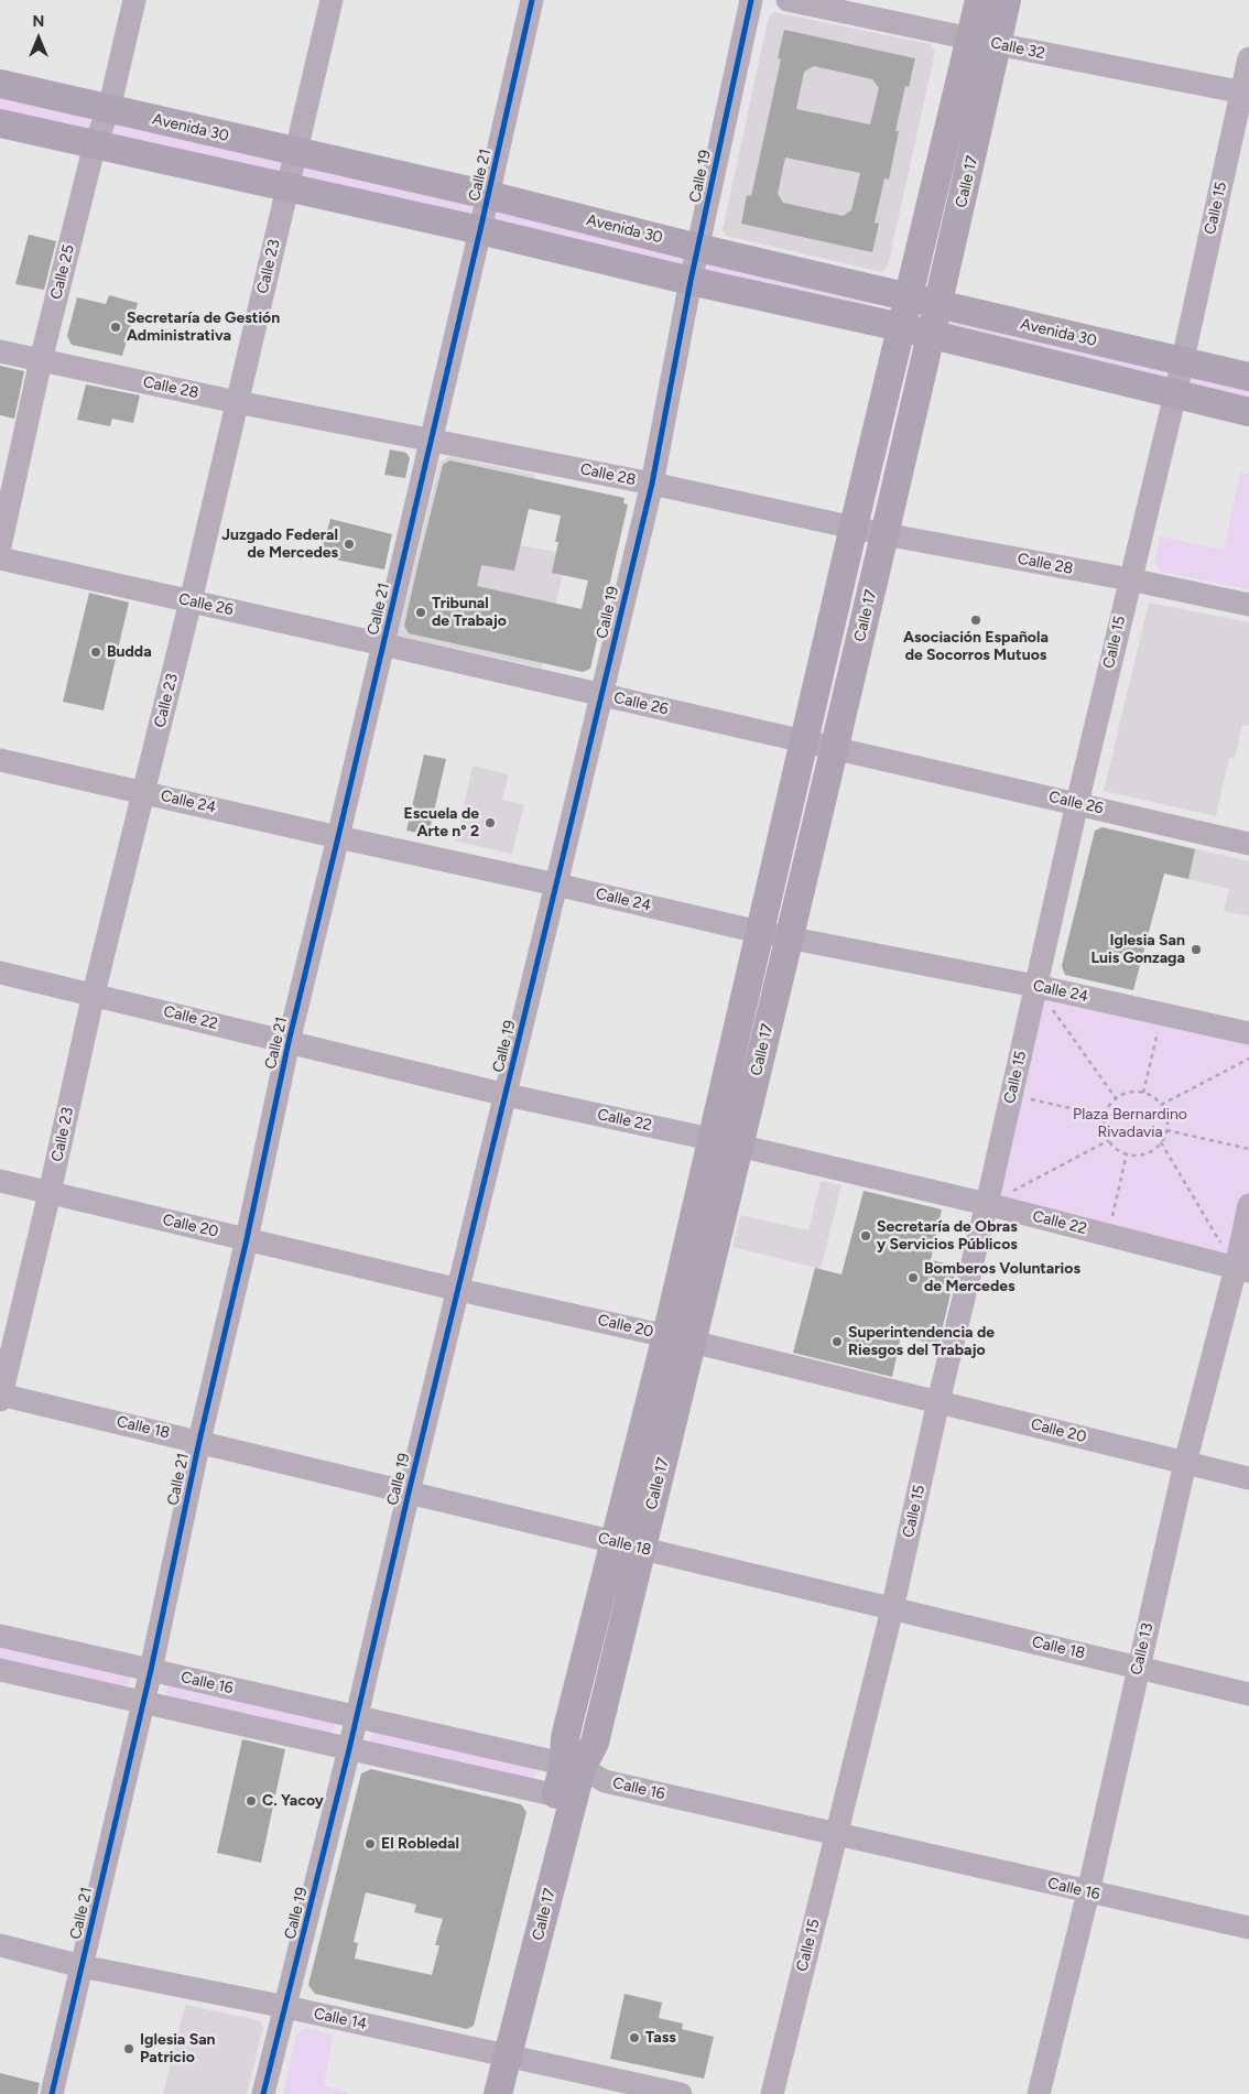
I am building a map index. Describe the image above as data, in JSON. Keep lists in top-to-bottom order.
{
  "streets": {
    "main road": ["Avenida 30", "Calle 17"],
    "street": [
      "Calle 32",
      "Calle 21",
      "Calle 19",
      "Calle 15",
      "Calle 23",
      "Calle 25",
      "Calle 28",
      "Calle 26",
      "Calle 24",
      "Calle 22",
      "Calle 20",
      "Calle 18",
      "Calle 13",
      "Calle 16",
      "Calle 14"
    ]
  },
  "crossings": [
    ["Calle 32", "Calle 17"],
    ["Calle 32", "Calle 15"],
    ["Avenida 30", "Calle 21"],
    ["Avenida 30", "Calle 19"],
    ["Avenida 30", "Calle 17"],
    ["Avenida 30", "Calle 15"],
    ["Avenida 30", "Calle 23"],
    ["Avenida 30", "Calle 25"],
    ["Calle 21", "Calle 28"],
    ["Calle 21", "Calle 26"],
    ["Calle 21", "Calle 24"],
    ["Calle 21", "Calle 22"],
    ["Calle 21", "Calle 20"],
    ["Calle 21", "Calle 18"],
    ["Calle 21", "Calle 16"],
    ["Calle 21", "Calle 14"],
    ["Calle 19", "Calle 28"],
    ["Calle 19", "Calle 26"],
    ["Calle 19", "Calle 24"],
    ["Calle 19", "Calle 22"],
    ["Calle 19", "Calle 20"],
    ["Calle 19", "Calle 18"],
    ["Calle 19", "Calle 16"],
    ["Calle 19", "Calle 14"],
    ["Calle 17", "Calle 28"],
    ["Calle 17", "Calle 26"],
    ["Calle 17", "Calle 24"],
    ["Calle 17", "Calle 22"],
    ["Calle 17", "Calle 20"],
    ["Calle 17", "Calle 18"],
    ["Calle 17", "Calle 16"],
    ["Calle 17", "Calle 14"],
    ["Calle 15", "Calle 28"],
    ["Calle 15", "Calle 26"],
    ["Calle 15", "Calle 24"],
    ["Calle 15", "Calle 22"],
    ["Calle 15", "Calle 20"],
    ["Calle 15", "Calle 18"],
    ["Calle 15", "Calle 16"],
    ["Calle 23", "Calle 28"],
    ["Calle 23", "Calle 26"],
    ["Calle 23", "Calle 24"],
    ["Calle 23", "Calle 22"],
    ["Calle 23", "Calle 20"],
    ["Calle 23", "Calle 18"],
    ["Calle 25", "Calle 28"],
    ["Calle 22", "Calle 13"],
    ["Calle 20", "Calle 13"],
    ["Calle 18", "Calle 13"],
    ["Calle 13", "Calle 16"]
  ],
  "parks": ["Plaza Bernardino Rivadavia"],
  "places": [
    "Secretaría de Gestión Administrativa",
    "Juzgado Federal de Mercedes",
    "Tribunal de Trabajo",
    "Asociación Española de Socorros Mutuos",
    "Budda",
    "Escuela de Arte n° 2",
    "Iglesia San Luis Gonzaga",
    "Secretaría de Obras y Servicios Públicos",
    "Bomberos Voluntarios de Mercedes",
    "Superintendencia de Riesgos del Trabajo",
    "C. Yacoy",
    "El Robledal",
    "Tass",
    "Iglesia San Patricio"
  ],
  "north": "top"
}
